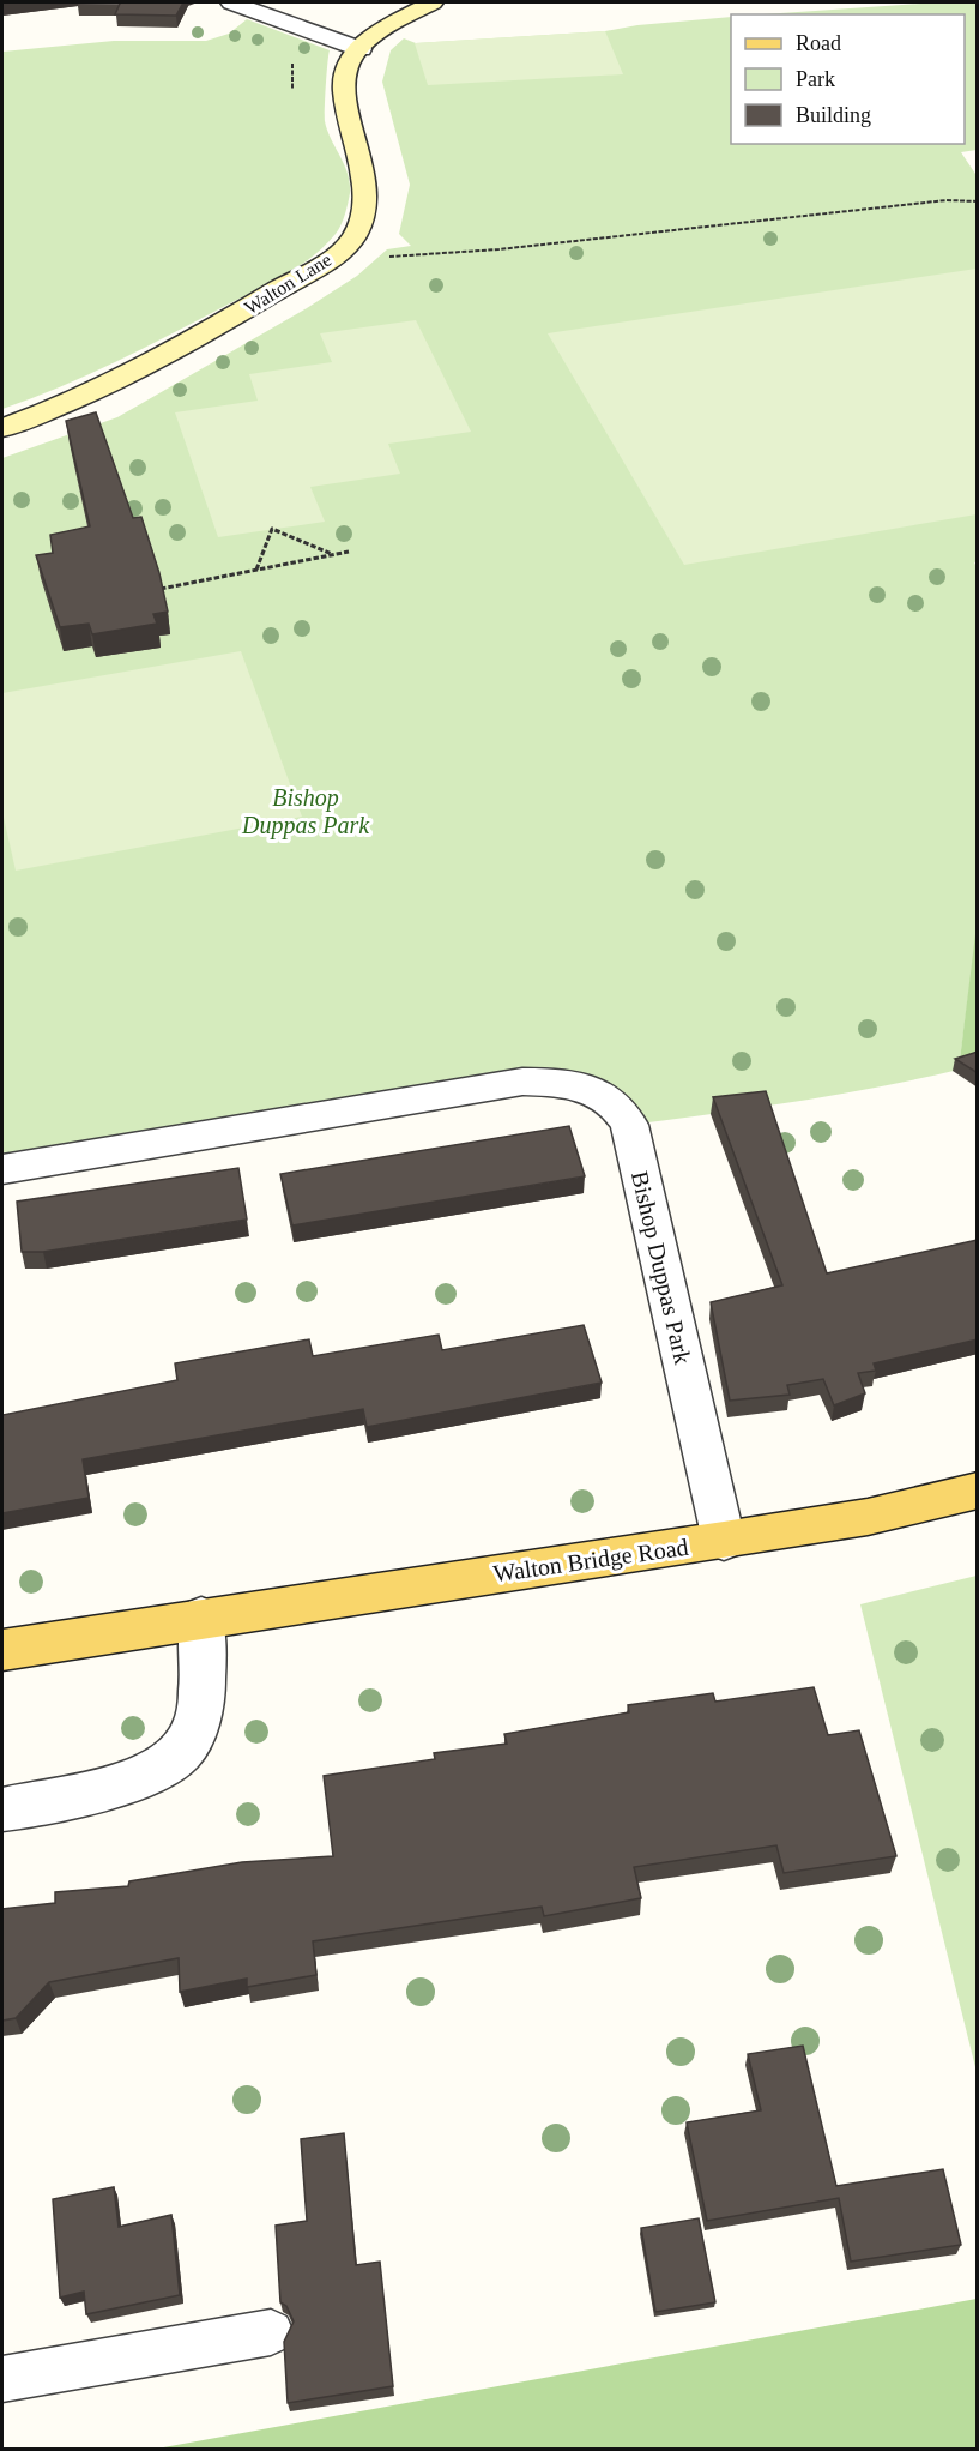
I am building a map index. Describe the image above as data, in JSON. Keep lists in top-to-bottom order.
{
  "streets": {
    "main road": ["Walton Lane", "Walton Bridge Road"],
    "street": ["Bishop Duppas Park"]
  },
  "crossings": [
    ["Bishop Duppas Park", "Walton Bridge Road"]
  ],
  "parks": ["Bishop Duppas Park"],
  "legend": ["Road", "Park", "Building"]
}
